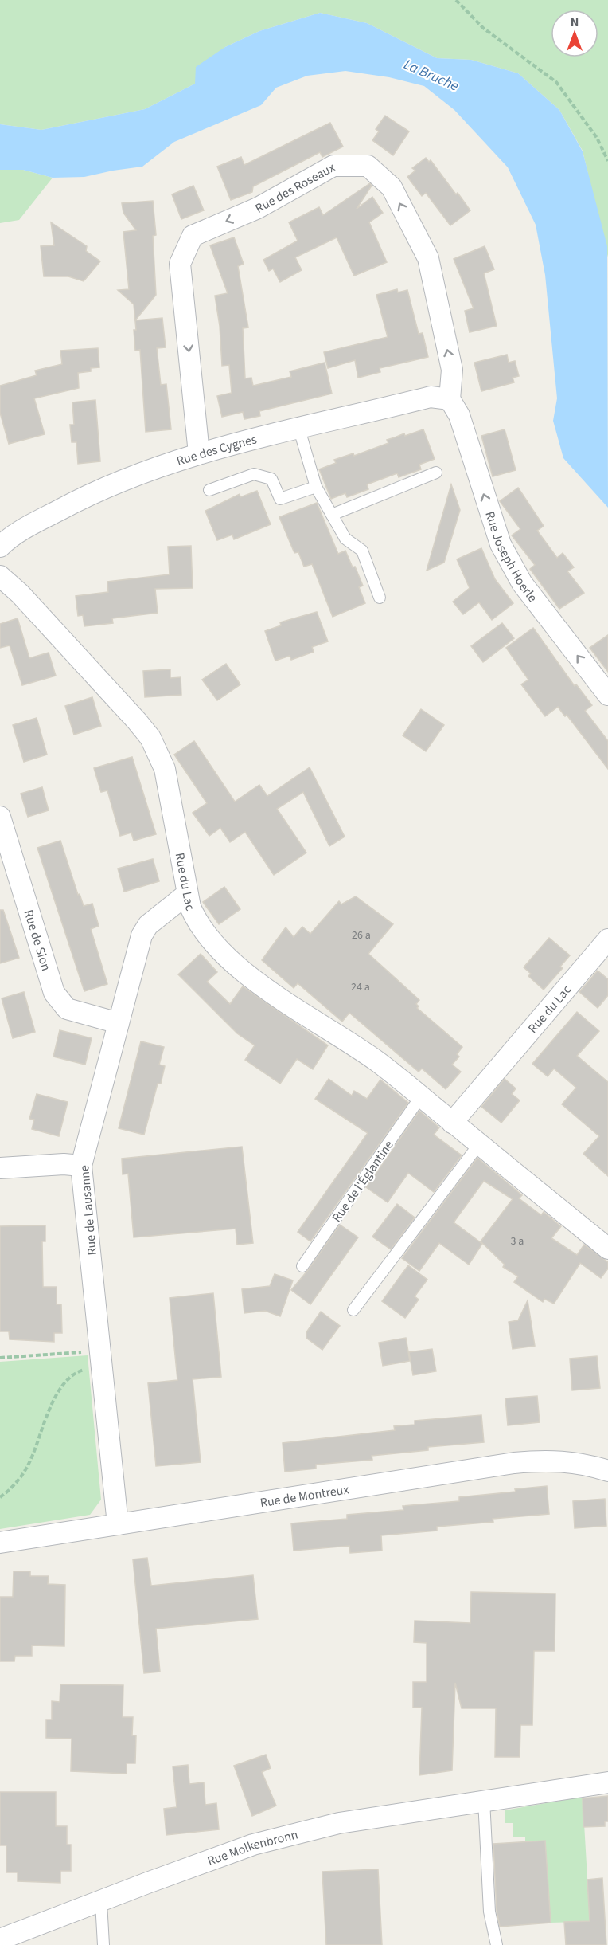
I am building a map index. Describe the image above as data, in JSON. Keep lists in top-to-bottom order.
{
  "streets": {
    "street": [
      "Rue des Roseaux",
      "Rue des Cygnes",
      "Rue Joseph Hoerle",
      "Rue du Lac",
      "Rue de Sion",
      "Rue de Lausanne",
      "Rue de Montreux",
      "Rue Molkenbronn"
    ],
    "lane": ["Rue de l'Églantine"]
  },
  "crossings": [
    ["Rue des Roseaux", "Rue des Cygnes"],
    ["Rue des Roseaux", "Rue Joseph Hoerle"],
    ["Rue des Cygnes", "Rue Joseph Hoerle"],
    ["Rue du Lac", "Rue de l'Églantine"],
    ["Rue du Lac", "Rue de Lausanne"],
    ["Rue de Sion", "Rue de Lausanne"],
    ["Rue de Lausanne", "Rue de Montreux"]
  ],
  "one_way": ["Rue Joseph Hoerle"],
  "water": ["La Bruche"],
  "house_numbers": ["26 a", "24 a", "3 a"],
  "north": "top"
}
